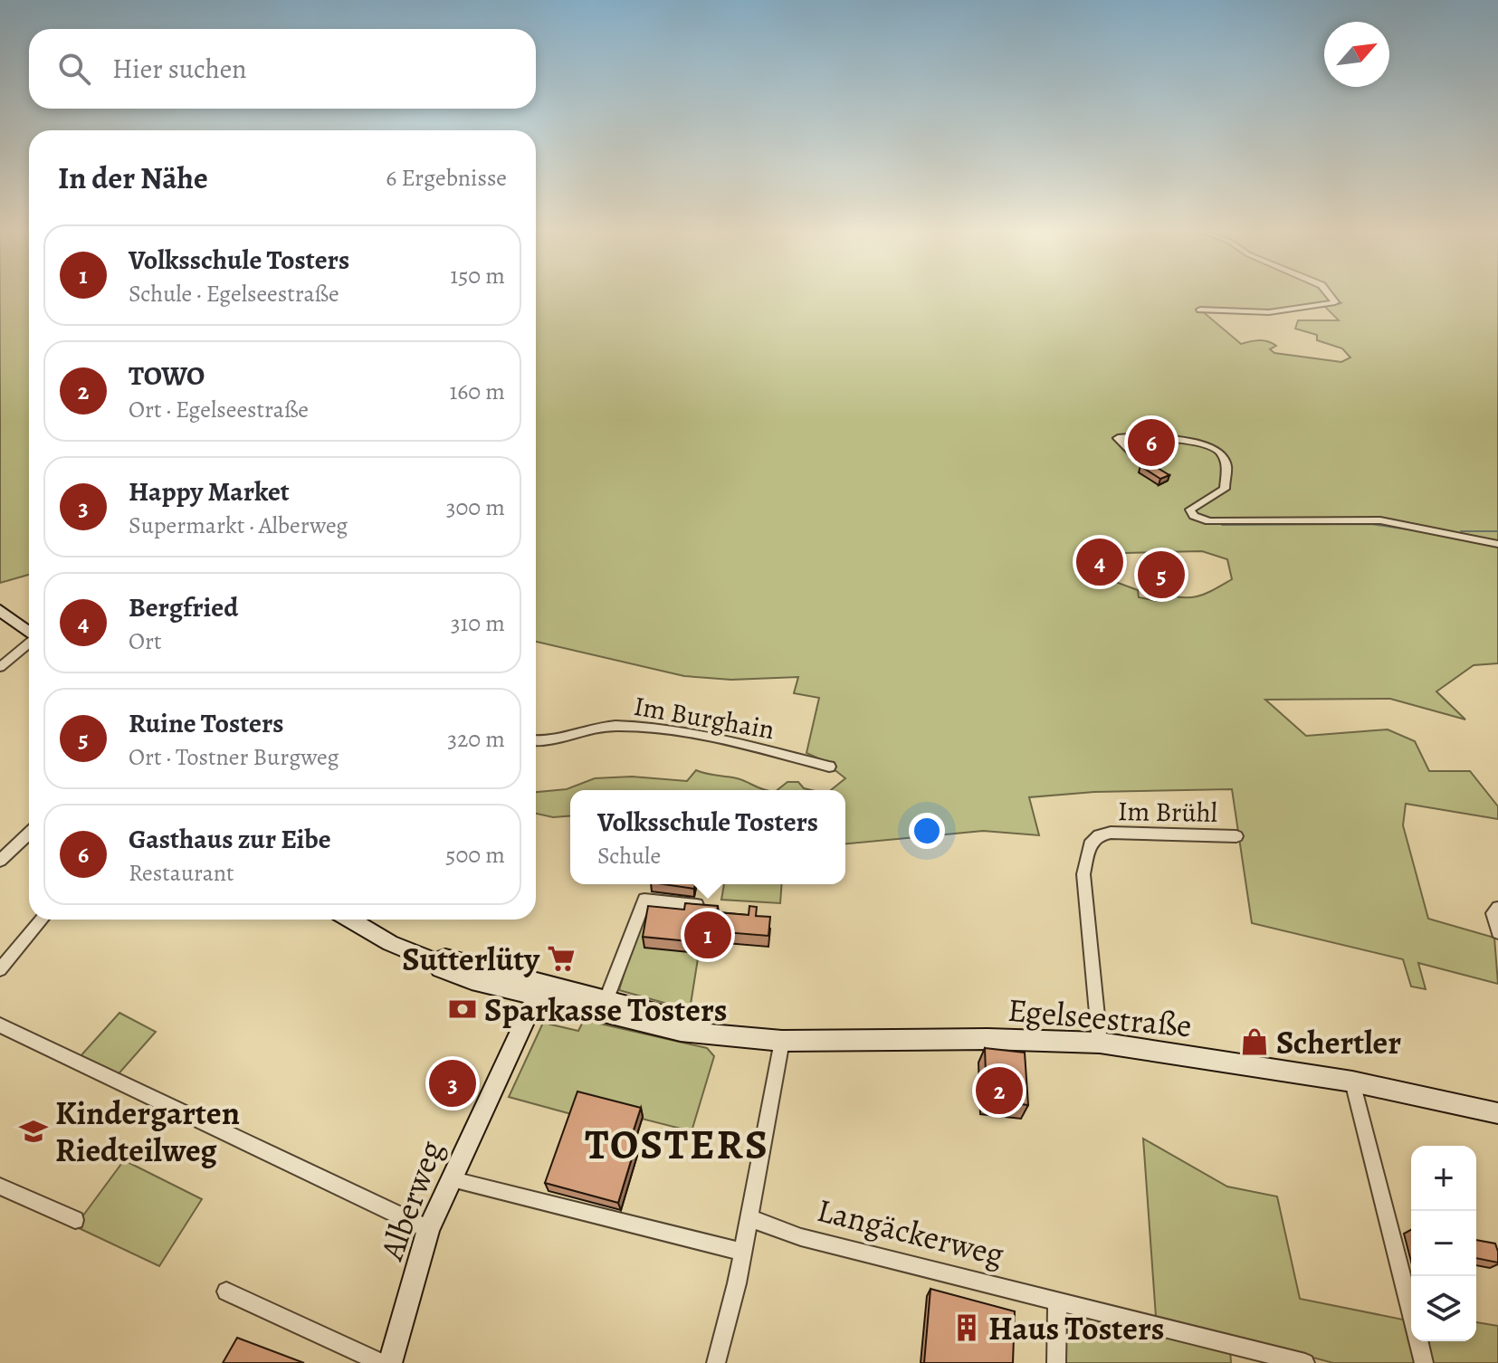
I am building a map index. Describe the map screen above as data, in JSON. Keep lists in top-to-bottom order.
{
  "streets": {
    "main road": ["Egelseestraße", "Alberweg"],
    "street": ["Im Burghain", "Im Brühl", "Langäckerweg"]
  },
  "crossings": [
    ["Im Brühl", "Egelseestraße"],
    ["Egelseestraße", "Alberweg"]
  ],
  "districts": ["TOSTERS"],
  "places": {
    "supermarket": ["Sutterlüty"],
    "bank": ["Sparkasse Tosters"],
    "shop": ["Schertler"],
    "school or university": ["Kindergarten Riedteilweg"],
    "building": ["Haus Tosters"]
  },
  "north": "top right",
  "page": {
    "search": "Hier suchen",
    "heading": ["In der Nähe", "6 Ergebnisse"],
    "list": [
      {
        "mark": "1",
        "name": "Volksschule Tosters",
        "note": "Schule · Egelseestraße",
        "value": "150 m"
      },
      {
        "mark": "2",
        "name": "TOWO",
        "note": "Ort · Egelseestraße",
        "value": "160 m"
      },
      {
        "mark": "3",
        "name": "Happy Market",
        "note": "Supermarkt · Alberweg",
        "value": "300 m"
      },
      {
        "mark": "4",
        "name": "Bergfried",
        "note": "Ort",
        "value": "310 m"
      },
      {
        "mark": "5",
        "name": "Ruine Tosters",
        "note": "Ort · Tostner Burgweg",
        "value": "320 m"
      },
      {
        "mark": "6",
        "name": "Gasthaus zur Eibe",
        "note": "Restaurant",
        "value": "500 m"
      }
    ],
    "pins": [
      "6",
      "4",
      "5",
      "1",
      "3",
      "2"
    ],
    "popup": ["Volksschule Tosters", "Schule"],
    "map_buttons": ["+", "−"]
  }
}
